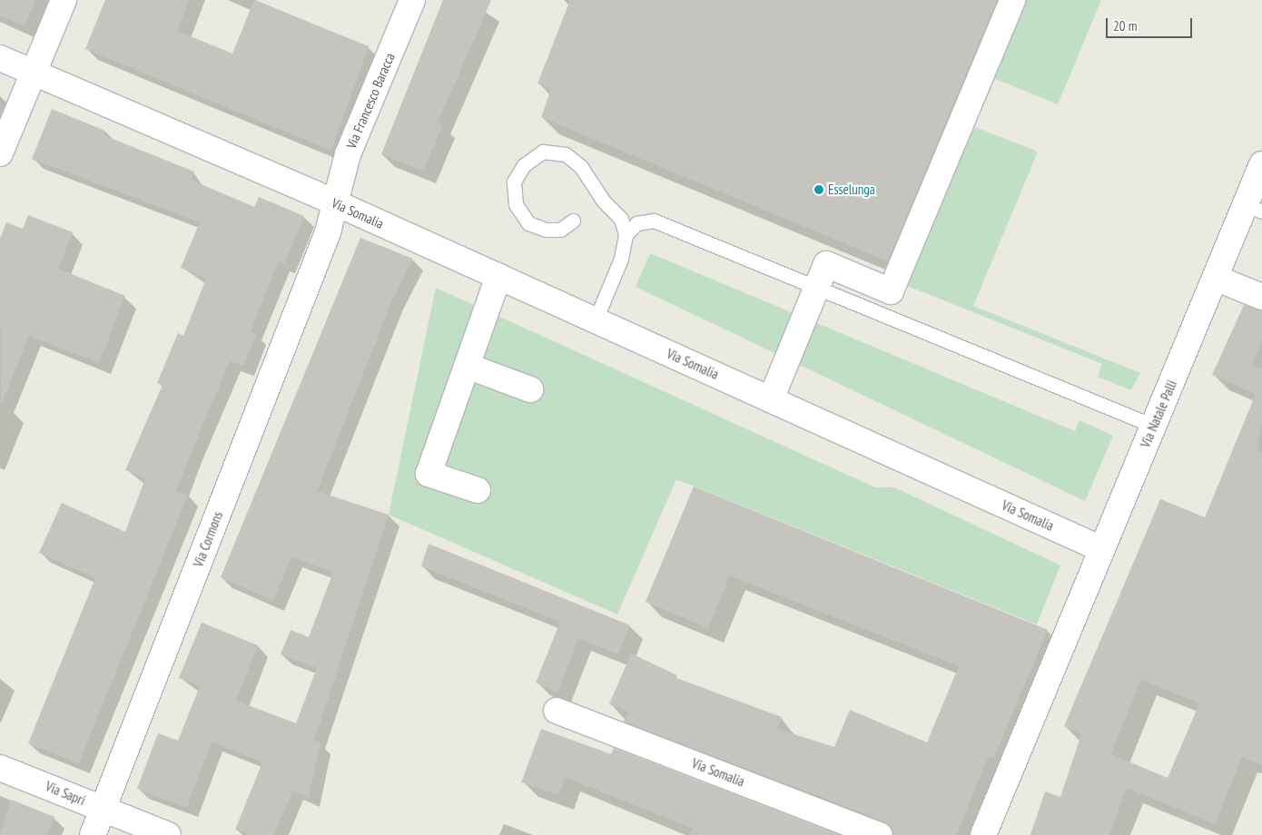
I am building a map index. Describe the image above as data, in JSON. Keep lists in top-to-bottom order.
{
  "streets": {
    "street": [
      "Via Francesco Baracca",
      "Via Somalia",
      "Via Natale Palli",
      "Via Cormons",
      "Via Sapri"
    ]
  },
  "crossings": [
    ["Via Francesco Baracca", "Via Somalia"],
    ["Via Francesco Baracca", "Via Cormons"],
    ["Via Somalia", "Via Natale Palli"],
    ["Via Somalia", "Via Cormons"],
    ["Via Cormons", "Via Sapri"]
  ],
  "places": ["Esselunga"],
  "scale_bar": "20 m"
}
